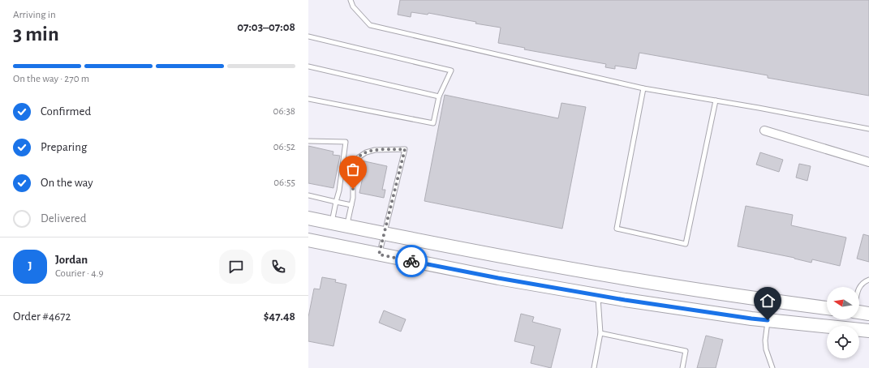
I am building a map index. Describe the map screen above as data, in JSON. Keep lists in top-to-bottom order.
{
  "north": "left",
  "page": {
    "heading": ["3 min", "Arriving in", "07:03–07:08"],
    "panel": [
      "Jordan",
      "Courier · 4.9",
      "Order #4672",
      "$47.48"
    ],
    "bar": "On the way · 270 m",
    "list": [
      ["Confirmed", "06:38"],
      ["Preparing", "06:52"],
      ["On the way", "06:55"],
      "Delivered"
    ],
    "round": "J"
  }
}
